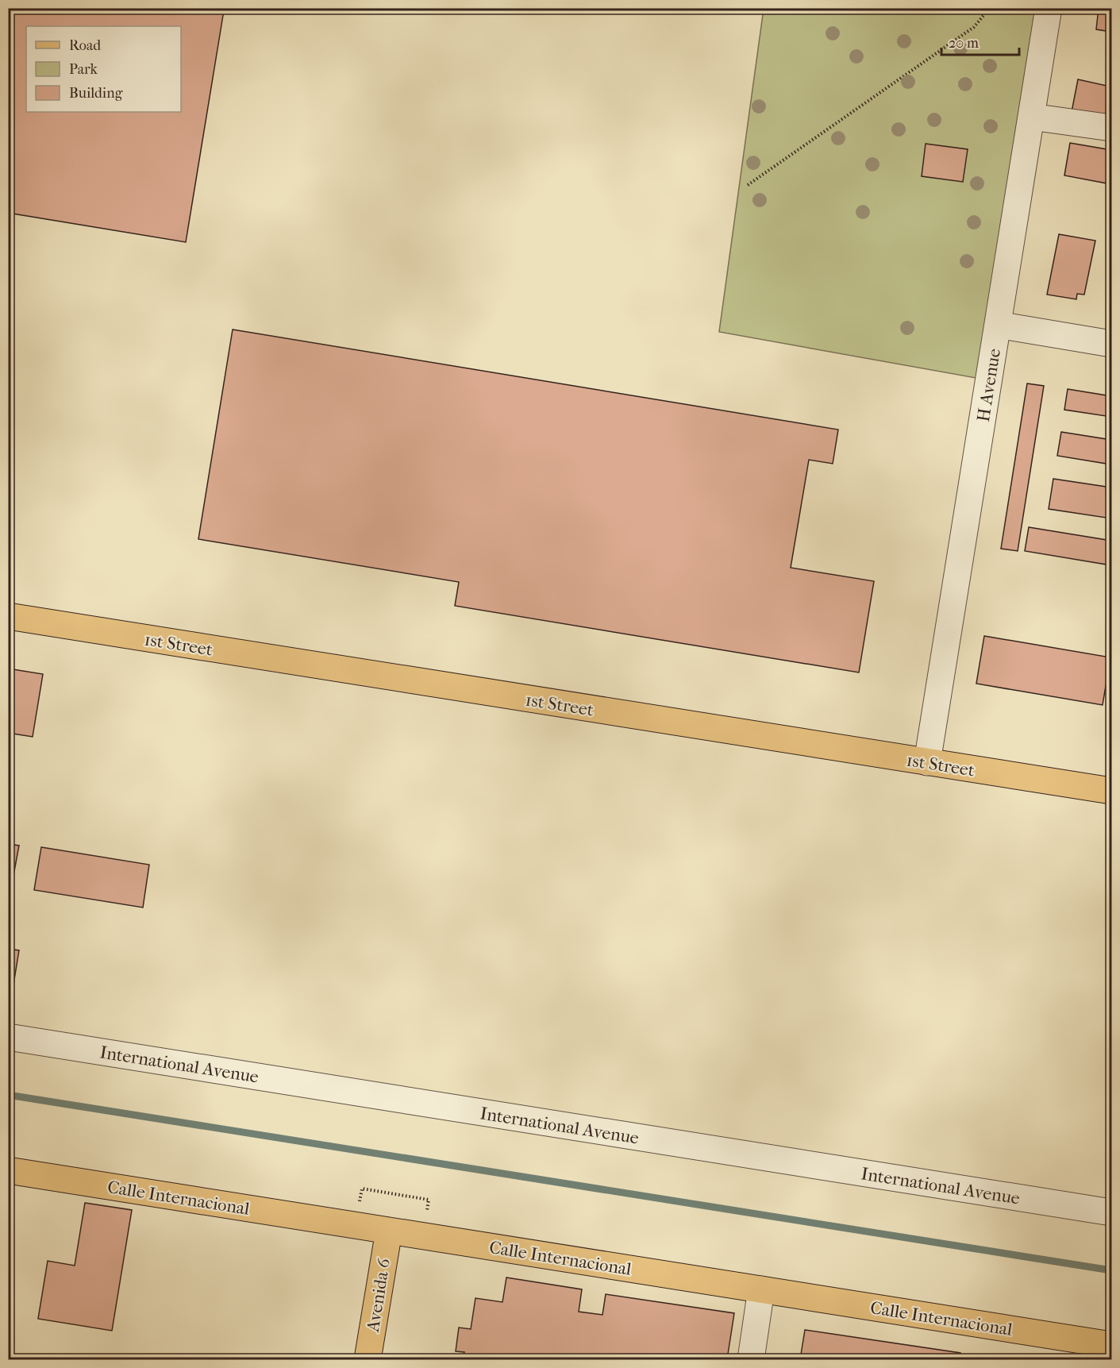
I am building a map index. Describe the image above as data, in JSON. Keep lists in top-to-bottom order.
{
  "streets": {
    "main road": ["1st Street", "Calle Internacional", "Avenida 6"],
    "street": ["H Avenue", "International Avenue"]
  },
  "crossings": [
    ["H Avenue", "1st Street"],
    ["Calle Internacional", "Avenida 6"]
  ],
  "legend": ["Road", "Park", "Building"],
  "scale_bar": "20 m"
}
